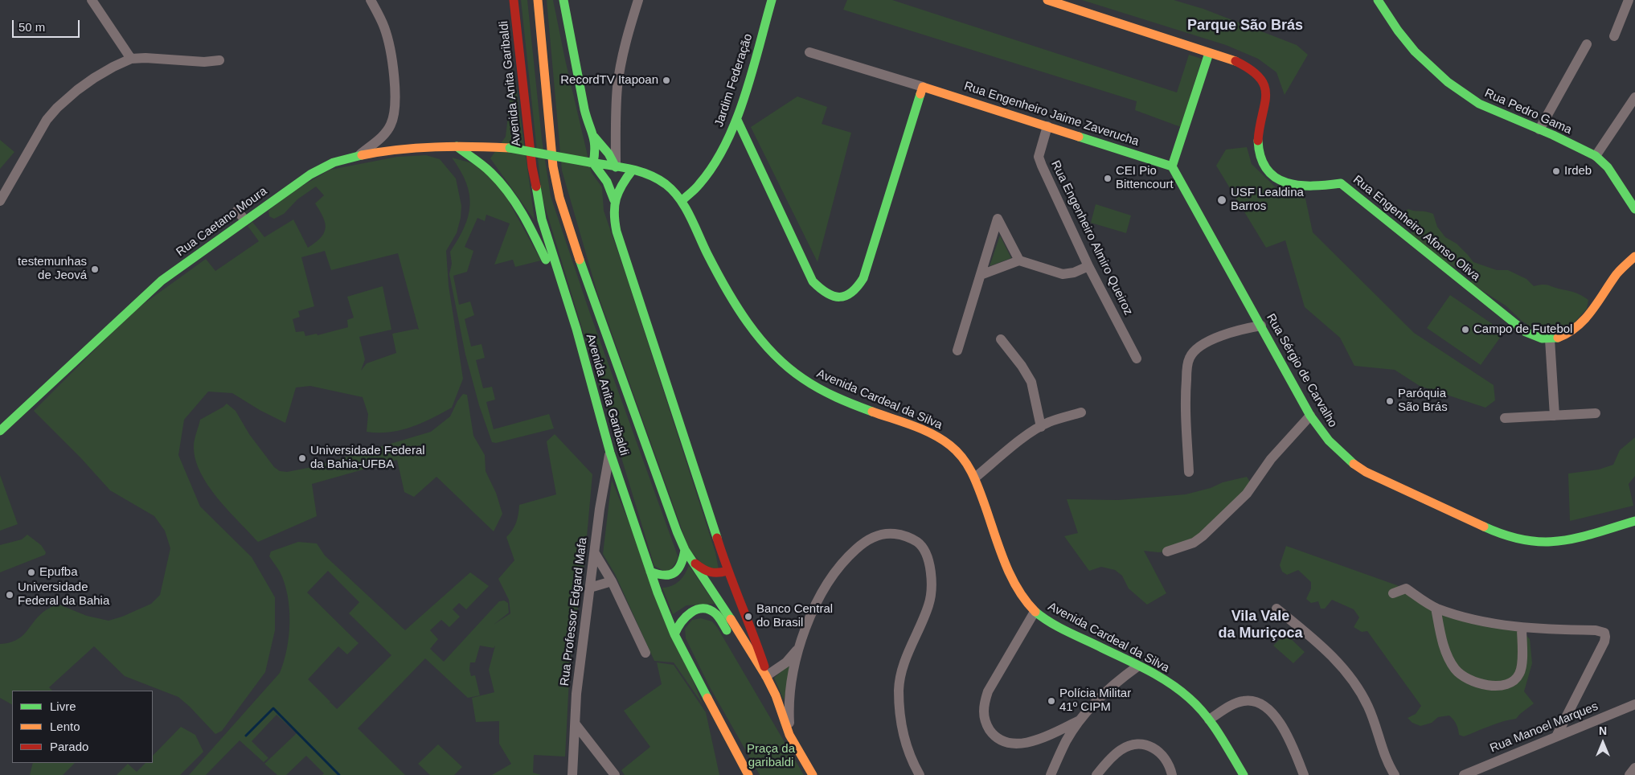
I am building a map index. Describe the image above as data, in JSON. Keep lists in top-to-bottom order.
{
  "streets": {
    "main road": [
      "Jardim Federação",
      "Avenida Anita Garibaldi",
      "Rua Pedro Gama",
      "Rua Engenheiro Jaime Zaverucha",
      "Rua Caetano Moura",
      "Rua Engenheiro Afonso Oliva",
      "Rua Sérgio de Carvalho",
      "Avenida Cardeal da Silva"
    ],
    "street": ["Rua Engenheiro Almiro Queiroz", "Rua Professor Edgard Mafa", "Rua Manoel Marques"]
  },
  "crossings": [
    ["Jardim Federação", "Avenida Cardeal da Silva"],
    ["Avenida Anita Garibaldi", "Rua Caetano Moura"],
    ["Avenida Anita Garibaldi", "Avenida Cardeal da Silva"],
    ["Avenida Anita Garibaldi", "Rua Professor Edgard Mafa"],
    ["Rua Engenheiro Jaime Zaverucha", "Rua Engenheiro Almiro Queiroz"],
    ["Rua Engenheiro Jaime Zaverucha", "Rua Sérgio de Carvalho"],
    ["Rua Caetano Moura", "Avenida Cardeal da Silva"]
  ],
  "districts": ["Parque São Brás", "Vila Vale da Muriçoca"],
  "parks": ["Praça da garibaldi"],
  "places": [
    "RecordTV Itapoan",
    "Irdeb",
    "CEI Pio Bittencourt",
    "USF Lealdina Barros",
    "testemunhas de Jeová",
    "Campo de Futebol",
    "Paróquia São Brás",
    "Universidade Federal da Bahia-UFBA",
    "Epufba",
    "Universidade Federal da Bahia",
    "Banco Central do Brasil",
    "Polícia Militar 41º CIPM"
  ],
  "legend": ["Livre", "Lento", "Parado"],
  "scale_bar": "50 m",
  "north": "top"
}
